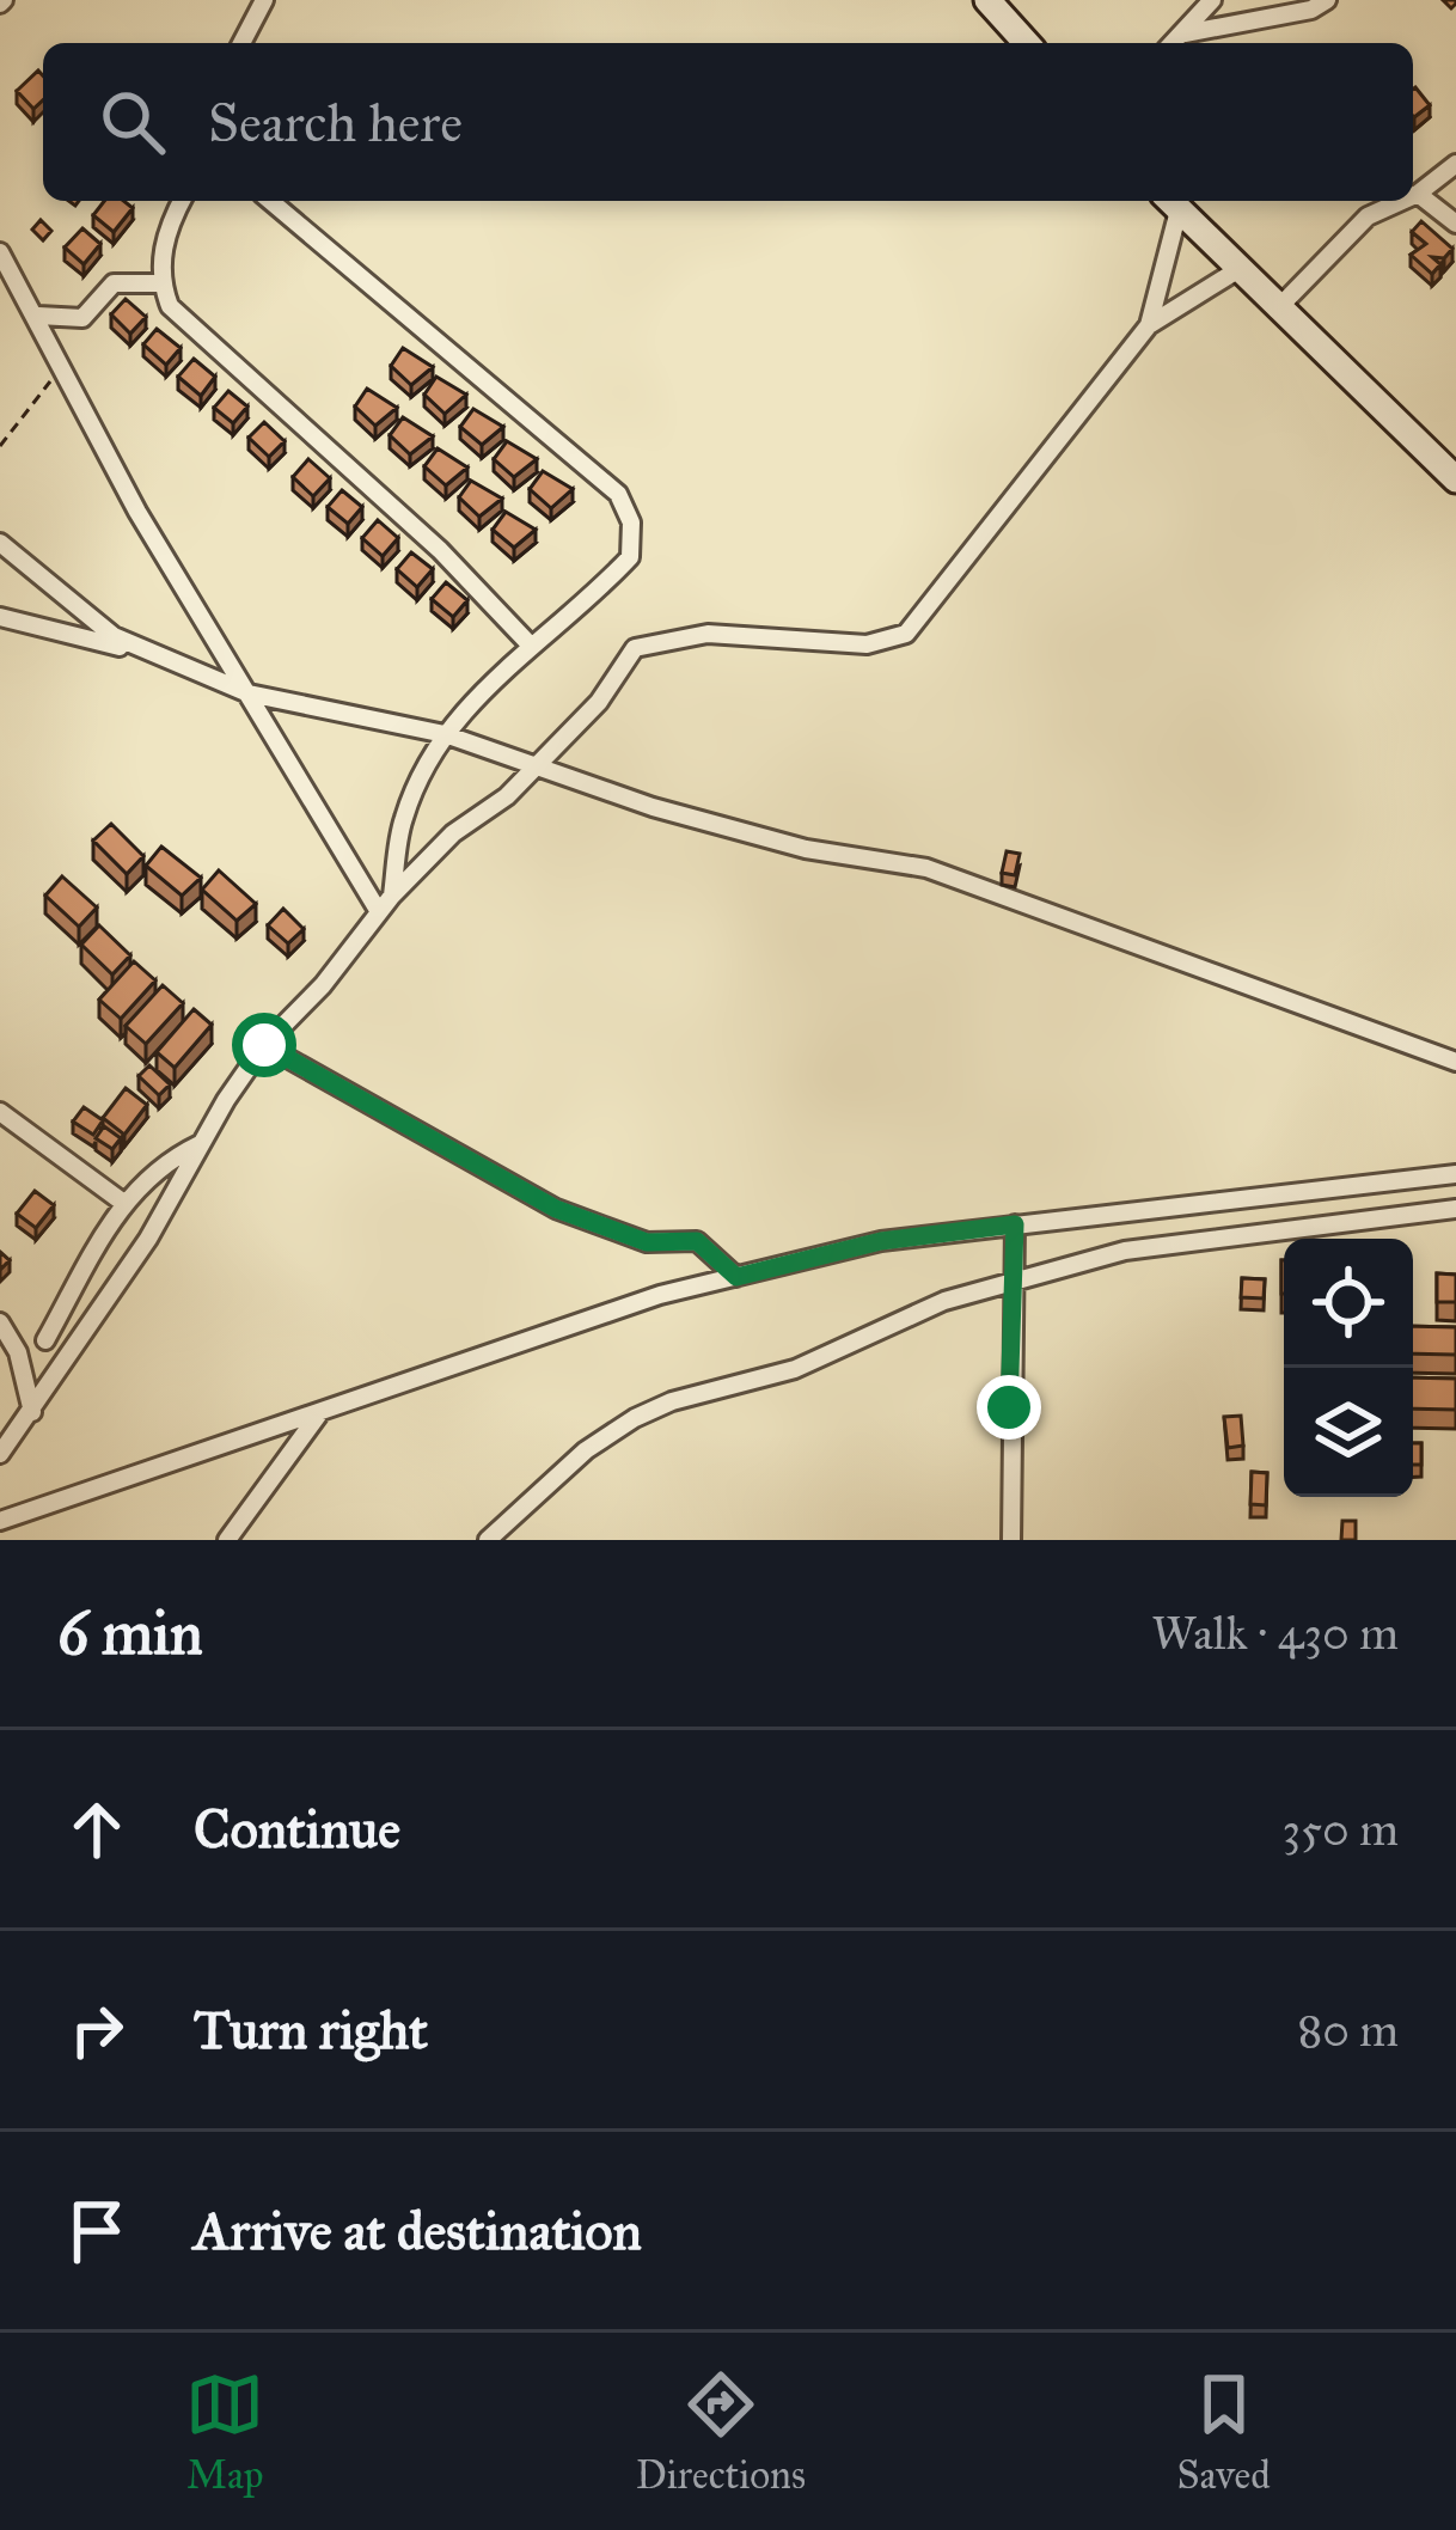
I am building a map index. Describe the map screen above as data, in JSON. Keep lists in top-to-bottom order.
{
  "page": {
    "search": "Search here",
    "heading": ["6 min", "Walk · 430 m"],
    "list": [
      ["Continue", "350 m"],
      ["Turn right", "80 m"],
      "Arrive at destination"
    ],
    "nav": ["Map", "Directions", "Saved"]
  }
}
